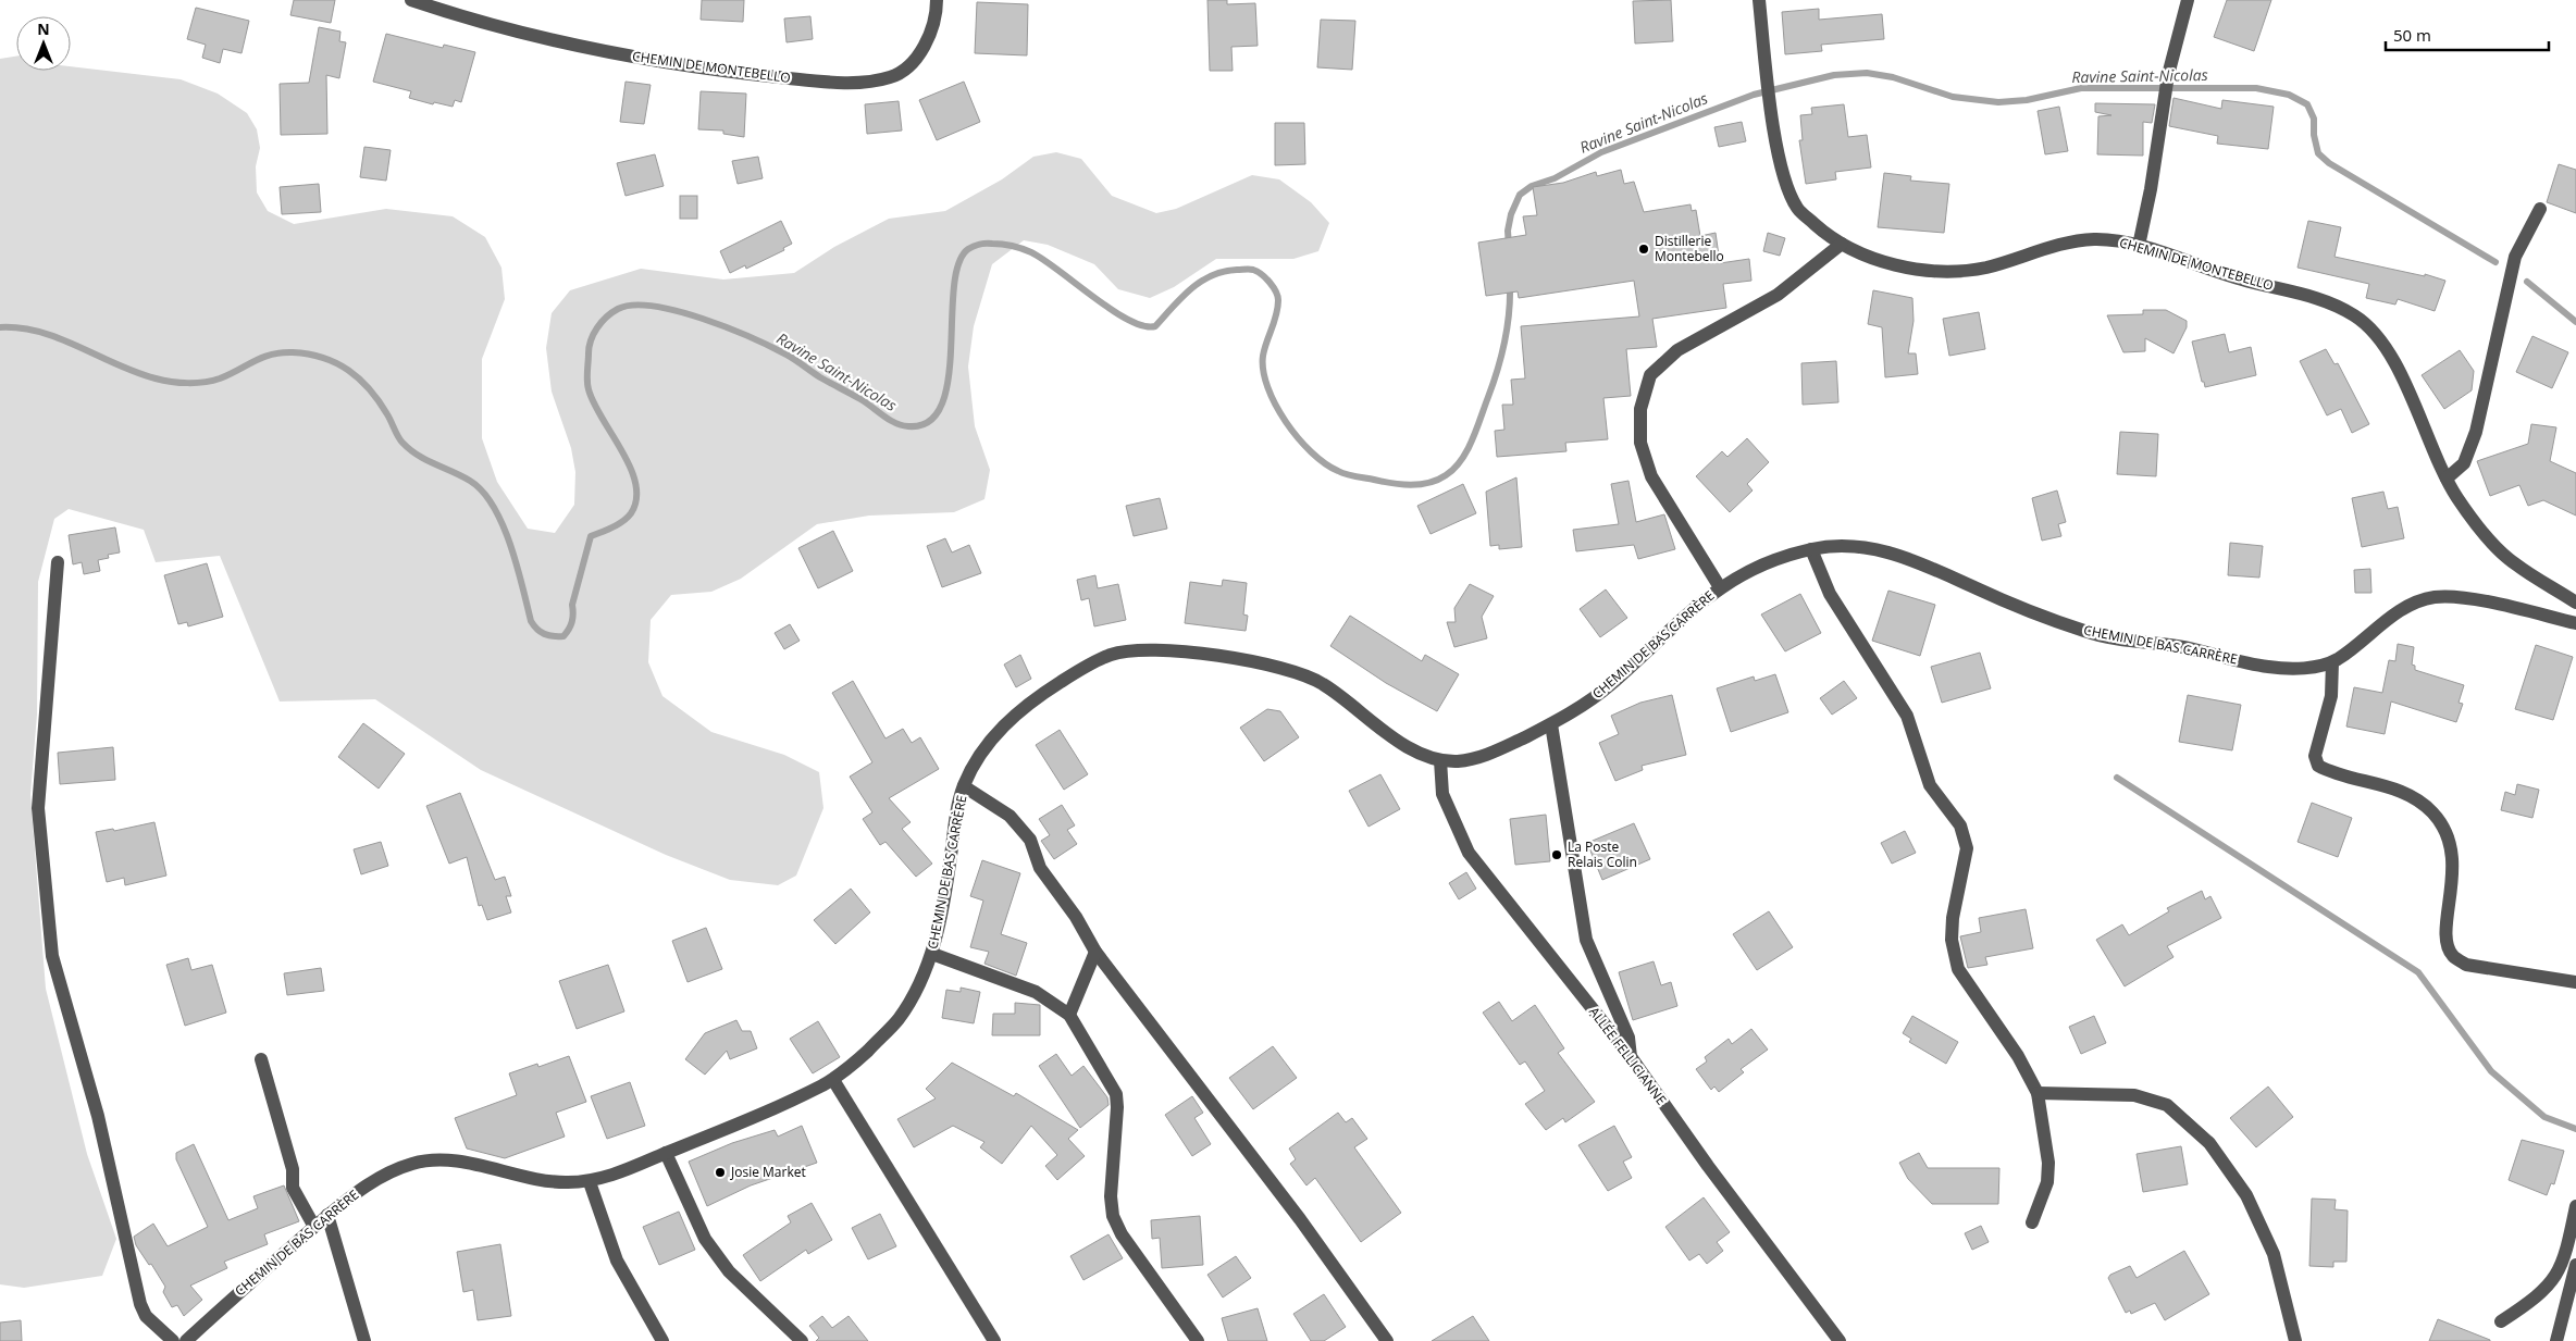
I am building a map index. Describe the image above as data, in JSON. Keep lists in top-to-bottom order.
{
  "streets": {
    "street": ["CHEMIN DE MONTEBELLO", "CHEMIN DE BAS CARRÈRE", "ALLÉE FELLICIANNE"]
  },
  "crossings": [
    ["CHEMIN DE BAS CARRÈRE", "ALLÉE FELLICIANNE"]
  ],
  "water": ["Ravine Saint-Nicolas"],
  "places": ["Distillerie Montebello", "La Poste Relais Colin", "Josie Market"],
  "scale_bar": "50 m",
  "north": "top"
}
